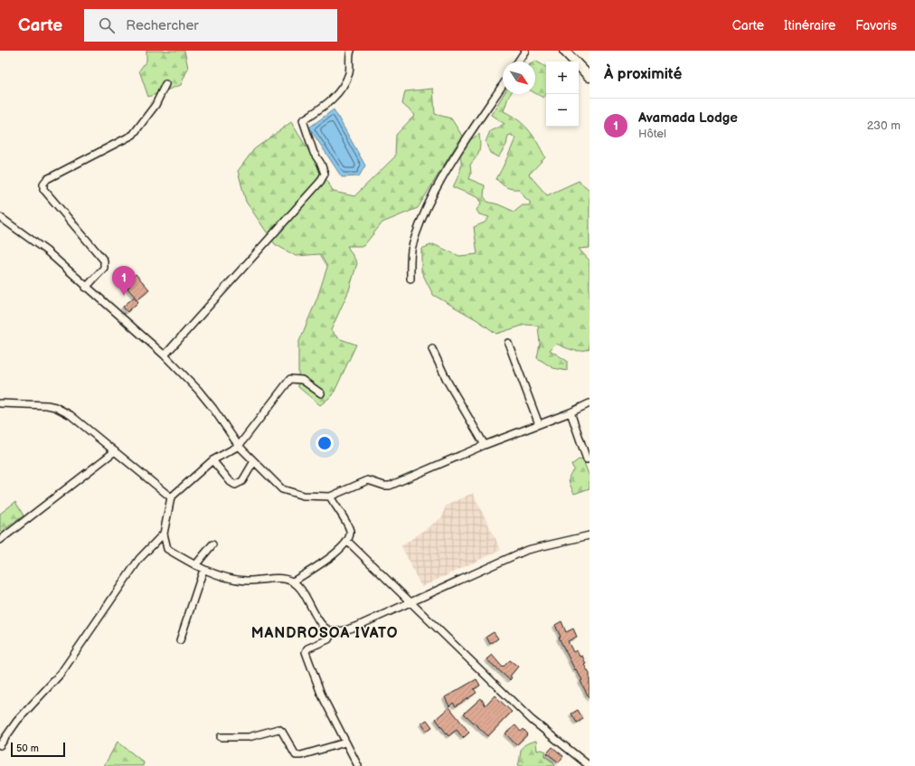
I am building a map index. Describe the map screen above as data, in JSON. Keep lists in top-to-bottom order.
{
  "districts": ["MANDROSOA IVATO"],
  "scale_bar": "50 m",
  "north": "bottom right",
  "page": {
    "header": "Carte",
    "search": "Rechercher",
    "nav": ["Carte", "Itinéraire", "Favoris"],
    "heading": "À proximité",
    "map_buttons": ["+", "−"],
    "list": [
      {
        "mark": "1",
        "name": "Avamada Lodge",
        "note": "Hôtel",
        "value": "230 m"
      }
    ],
    "pins": "1",
    "scale": "50 m"
  }
}
